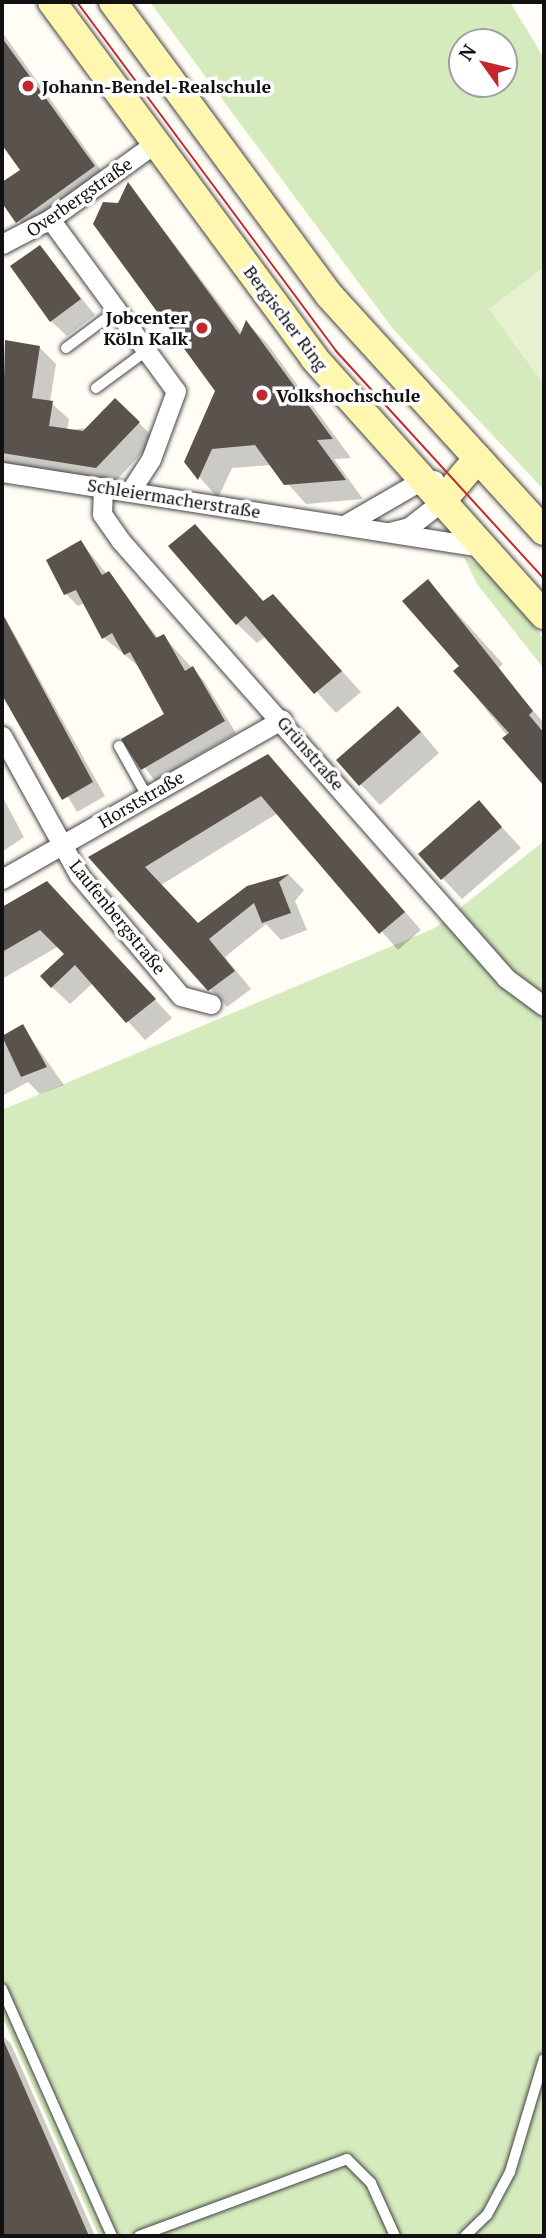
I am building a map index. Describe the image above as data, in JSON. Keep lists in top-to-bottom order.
{
  "streets": {
    "main road": ["Bergischer Ring"],
    "street": [
      "Overbergstraße",
      "Schleiermacherstraße",
      "Grünstraße",
      "Horststraße",
      "Laufenbergstraße"
    ]
  },
  "crossings": [
    ["Overbergstraße", "Bergischer Ring"],
    ["Bergischer Ring", "Schleiermacherstraße"],
    ["Schleiermacherstraße", "Grünstraße"],
    ["Grünstraße", "Horststraße"],
    ["Horststraße", "Laufenbergstraße"]
  ],
  "places": ["Johann-Bendel-Realschule", "Jobcenter Köln Kalk", "Volkshochschule"],
  "north": "top left"
}
